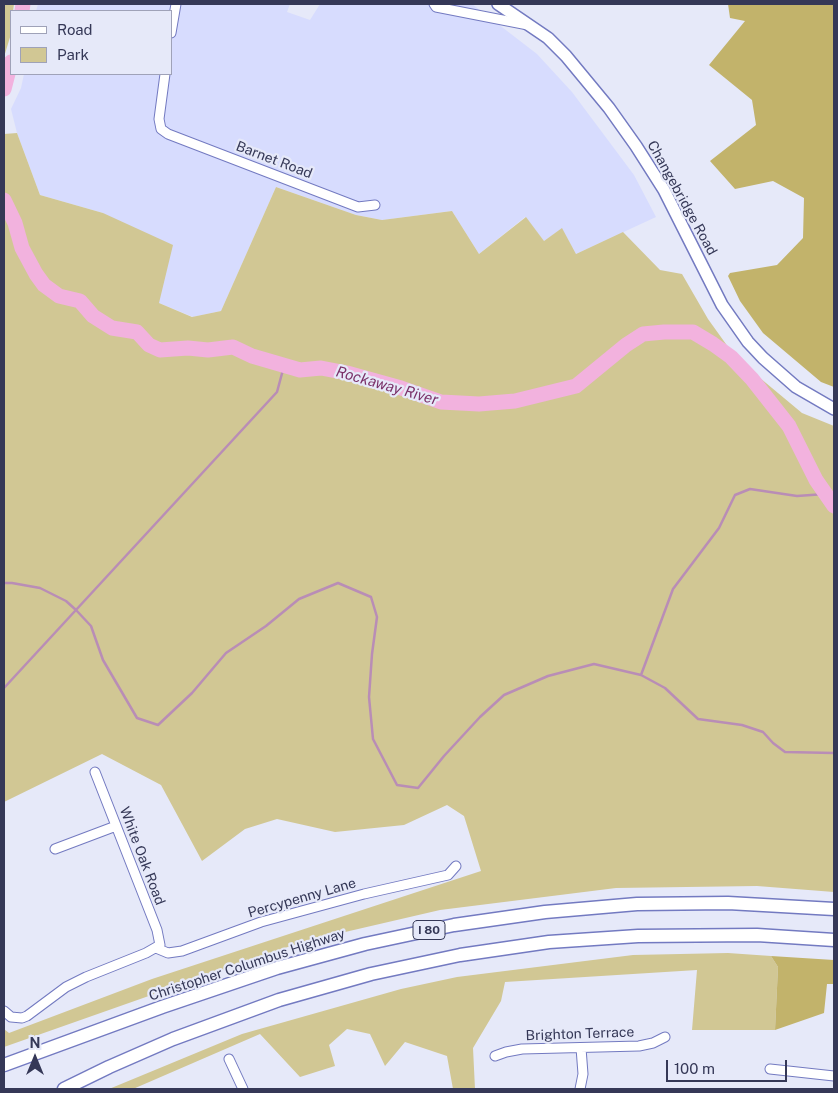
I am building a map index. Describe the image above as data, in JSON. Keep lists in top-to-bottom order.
{
  "streets": {
    "highway": ["I 80", "Christopher Columbus Highway"],
    "main road": ["Changebridge Road"],
    "street": [
      "Barnet Road",
      "White Oak Road",
      "Percypenny Lane",
      "Brighton Terrace"
    ]
  },
  "crossings": [
    ["White Oak Road", "Percypenny Lane"]
  ],
  "water": ["Rockaway River"],
  "legend": ["Road", "Park"],
  "scale_bar": "100 m",
  "north": "top"
}
